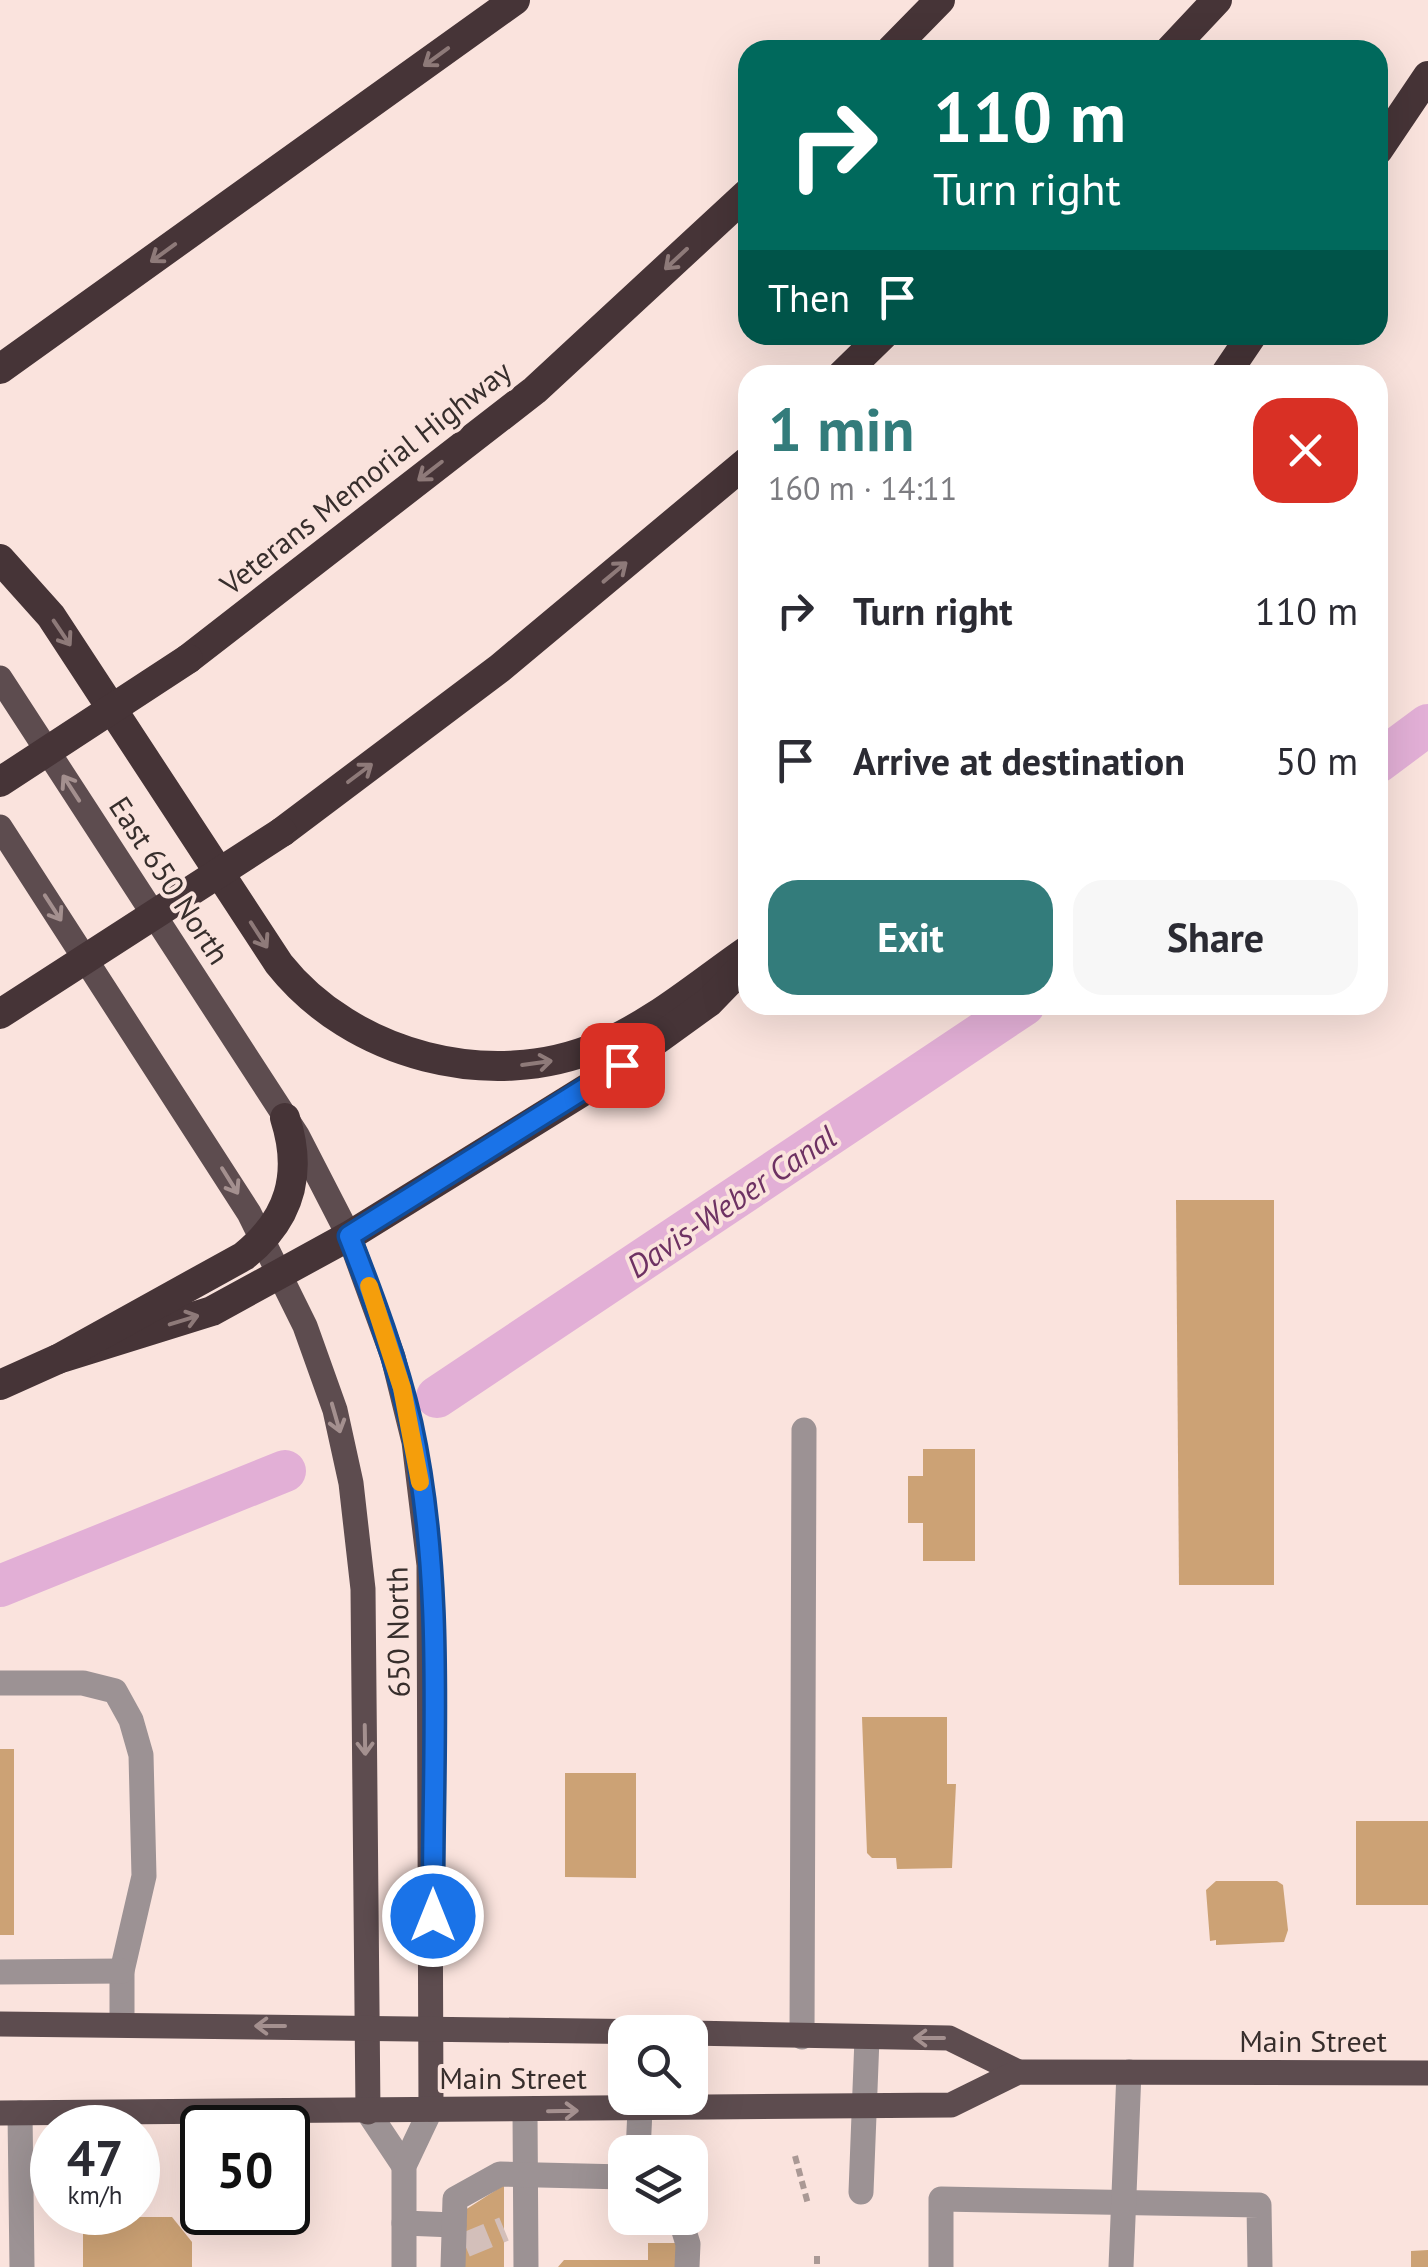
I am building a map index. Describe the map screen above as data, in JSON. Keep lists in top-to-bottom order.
{
  "streets": {
    "highway": ["Veterans Memorial Highway"],
    "main road": ["East 650 North", "650 North", "Main Street"]
  },
  "crossings": [
    ["East 650 North", "650 North"],
    ["650 North", "Main Street"]
  ],
  "one_way": ["East 650 North"],
  "water": ["Davis-Weber Canal"],
  "page": {
    "turn": ["110 m", "Turn right"],
    "then": "Then",
    "heading": ["1 min", "160 m · 14:11"],
    "list": [
      {
        "name": "Turn right",
        "value": "110 m"
      },
      {
        "name": "Arrive at destination",
        "value": "50 m"
      }
    ],
    "buttons": ["Exit", "Share"],
    "speed": "47 km/h",
    "limit": "50"
  }
}
